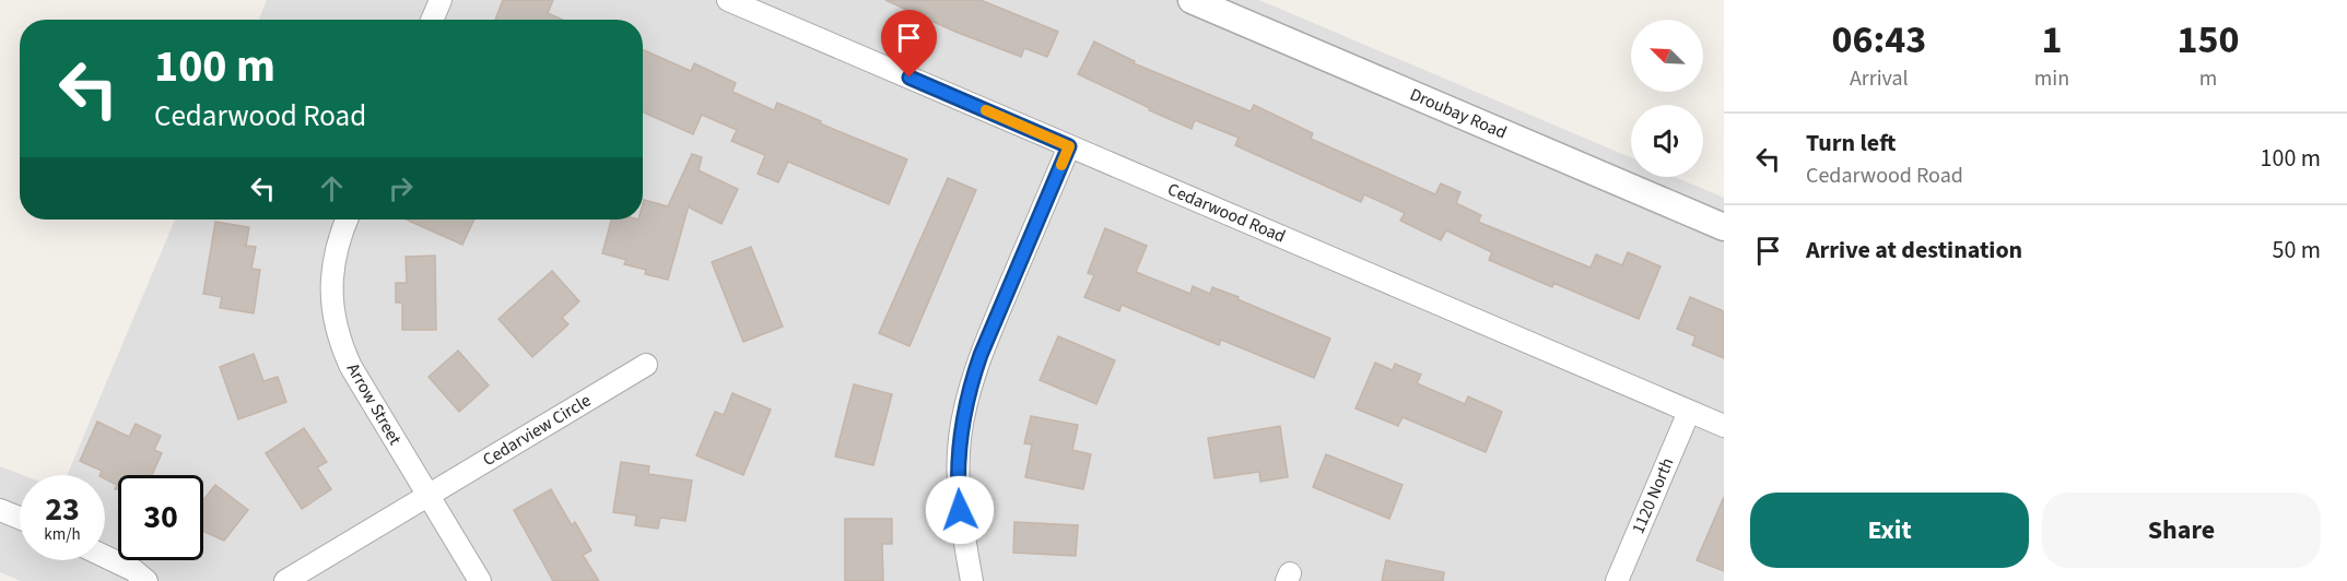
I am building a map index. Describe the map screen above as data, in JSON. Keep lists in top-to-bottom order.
{
  "streets": {
    "street": [
      "Droubay Road",
      "Cedarwood Road",
      "Arrow Street",
      "Cedarview Circle",
      "1120 North"
    ]
  },
  "crossings": [
    ["Cedarwood Road", "1120 North"],
    ["Arrow Street", "Cedarview Circle"]
  ],
  "north": "top left",
  "page": {
    "eta": [
      "06:43",
      "Arrival",
      "1",
      "min",
      "150",
      "m"
    ],
    "turn": ["100 m", "Cedarwood Road"],
    "list": [
      {
        "name": "Turn left",
        "note": "Cedarwood Road",
        "value": "100 m"
      },
      {
        "name": "Arrive at destination",
        "value": "50 m"
      }
    ],
    "speed": "23 km/h",
    "limit": "30",
    "buttons": ["Exit", "Share"]
  }
}
